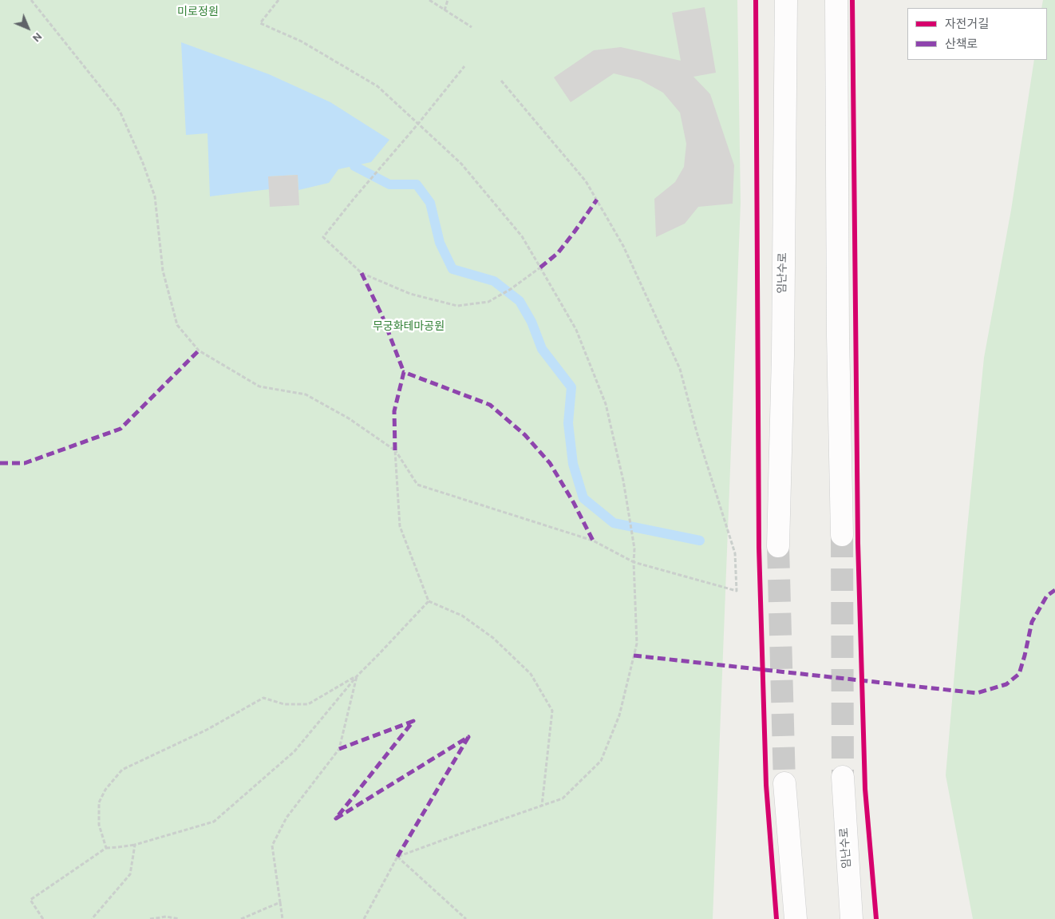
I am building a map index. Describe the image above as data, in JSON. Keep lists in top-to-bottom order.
{
  "streets": {
    "street": ["임난수로"]
  },
  "parks": ["미로정원", "무궁화테마공원"],
  "legend": ["자전거길", "산책로"],
  "north": "bottom right"
}
